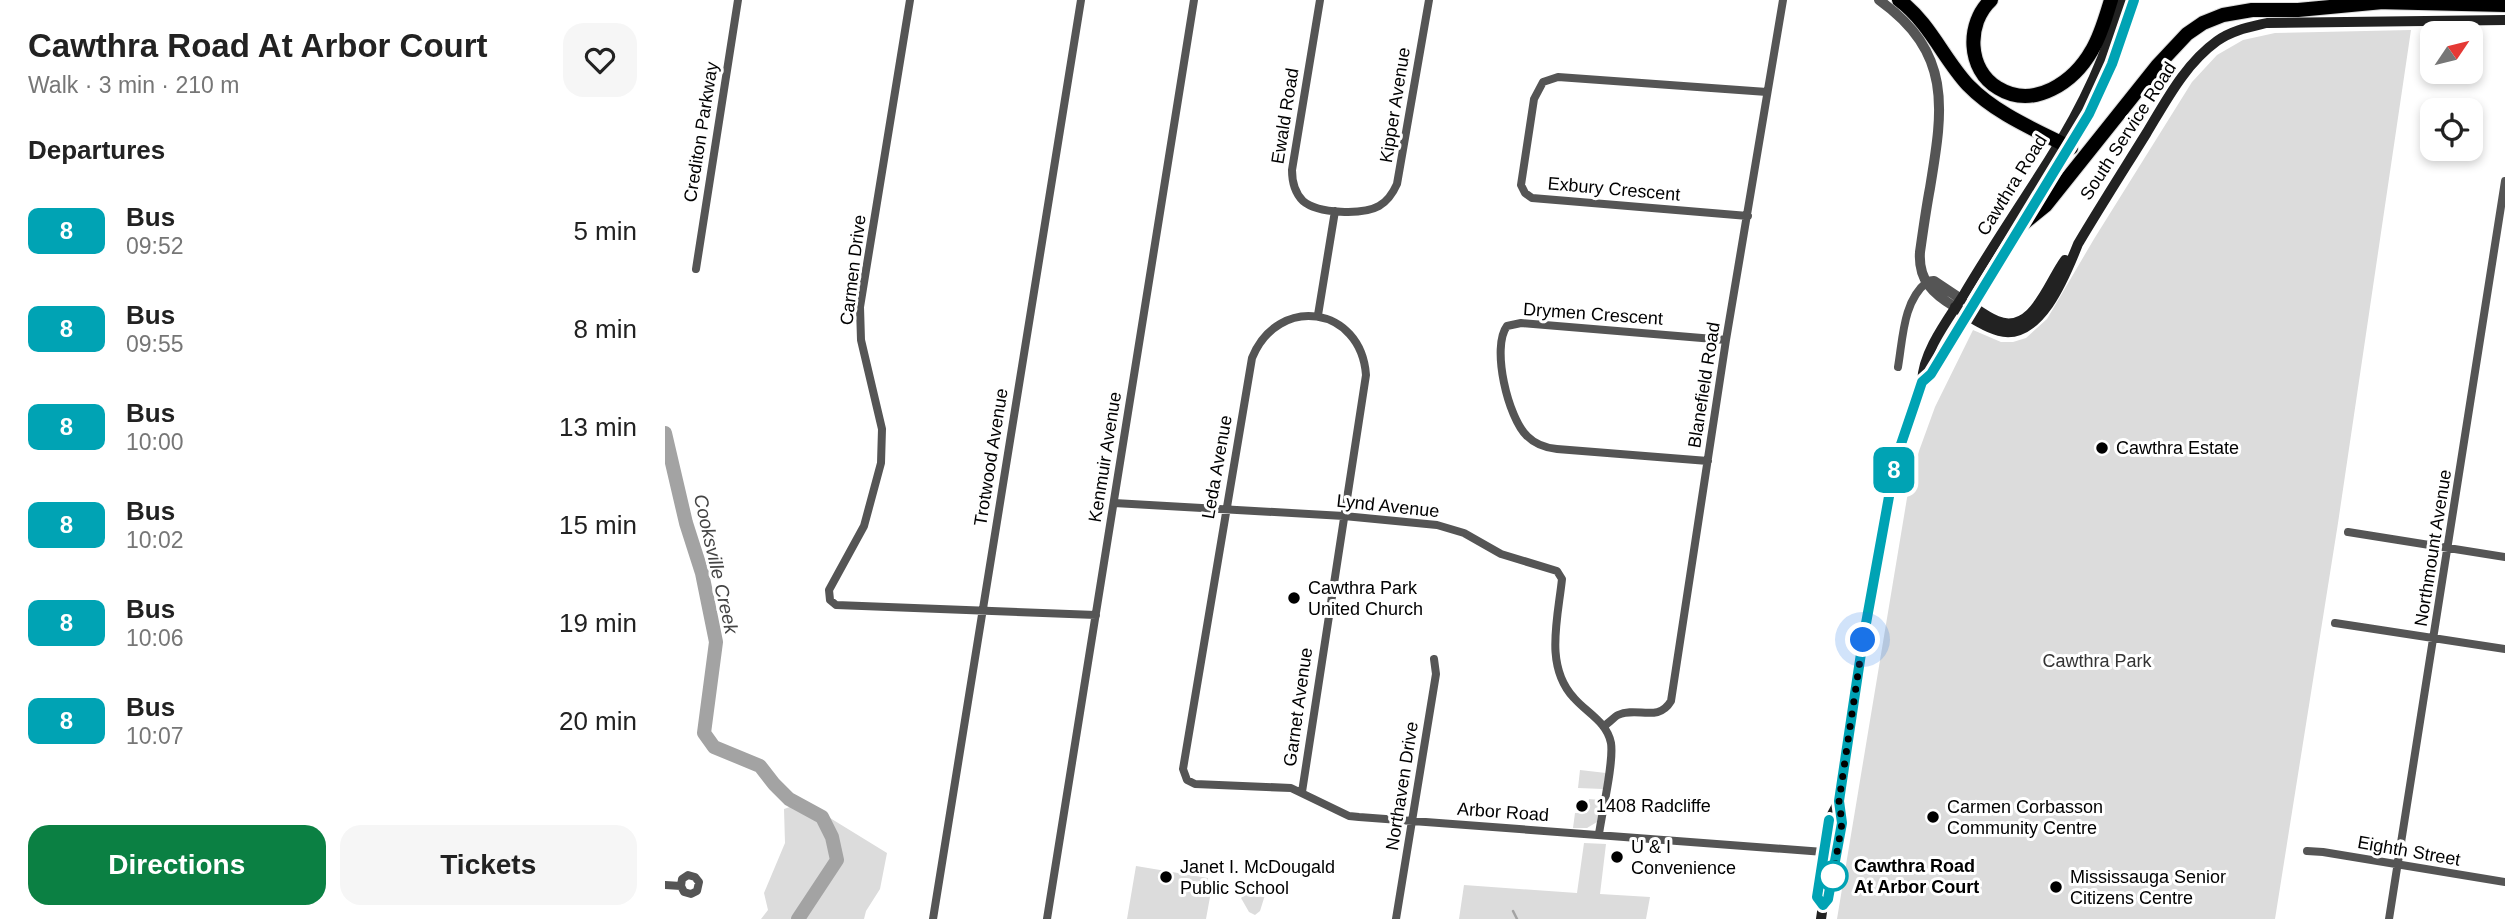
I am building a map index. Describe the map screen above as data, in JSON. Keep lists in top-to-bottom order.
{
  "streets": {
    "main road": ["South Service Road", "Cawthra Road"],
    "street": [
      "Kipper Avenue",
      "Ewald Road",
      "Crediton Parkway",
      "Exbury Crescent",
      "Carmen Drive",
      "Drymen Crescent",
      "Blanefield Road",
      "Trotwood Avenue",
      "Kenmuir Avenue",
      "Leda Avenue",
      "Lynd Avenue",
      "Northmount Avenue",
      "Garnet Avenue",
      "Northaven Drive",
      "Arbor Road",
      "Eighth Street"
    ]
  },
  "crossings": [
    ["Kipper Avenue", "Ewald Road"],
    ["South Service Road", "Cawthra Road"],
    ["Cawthra Road", "Arbor Road"],
    ["Exbury Crescent", "Blanefield Road"],
    ["Carmen Drive", "Trotwood Avenue"],
    ["Carmen Drive", "Kenmuir Avenue"],
    ["Drymen Crescent", "Blanefield Road"],
    ["Blanefield Road", "Lynd Avenue"],
    ["Kenmuir Avenue", "Lynd Avenue"],
    ["Leda Avenue", "Lynd Avenue"],
    ["Leda Avenue", "Garnet Avenue"],
    ["Leda Avenue", "Arbor Road"],
    ["Lynd Avenue", "Garnet Avenue"],
    ["Northmount Avenue", "Eighth Street"],
    ["Garnet Avenue", "Arbor Road"],
    ["Northaven Drive", "Arbor Road"]
  ],
  "water": ["Cooksville Creek"],
  "parks": ["Cawthra Park"],
  "places": [
    "Cawthra Estate",
    "Cawthra Park United Church",
    "1408 Radcliffe",
    "Carmen Corbasson Community Centre",
    "U & I Convenience",
    "Cawthra Road At Arbor Court",
    "Janet I. McDougald Public School",
    "Mississauga Senior Citizens Centre"
  ],
  "lines": ["bus line 8"],
  "north": "top right",
  "page": {
    "heading": [
      ["Cawthra Road At Arbor Court", "Walk · 3 min · 210 m"],
      "Departures"
    ],
    "on_map": "8",
    "list": [
      {
        "mark": "8",
        "name": "Bus",
        "note": "09:52",
        "value": "5 min"
      },
      {
        "mark": "8",
        "name": "Bus",
        "note": "09:55",
        "value": "8 min"
      },
      {
        "mark": "8",
        "name": "Bus",
        "note": "10:00",
        "value": "13 min"
      },
      {
        "mark": "8",
        "name": "Bus",
        "note": "10:02",
        "value": "15 min"
      },
      {
        "mark": "8",
        "name": "Bus",
        "note": "10:06",
        "value": "19 min"
      },
      {
        "mark": "8",
        "name": "Bus",
        "note": "10:07",
        "value": "20 min"
      }
    ],
    "buttons": ["Directions", "Tickets"]
  }
}
